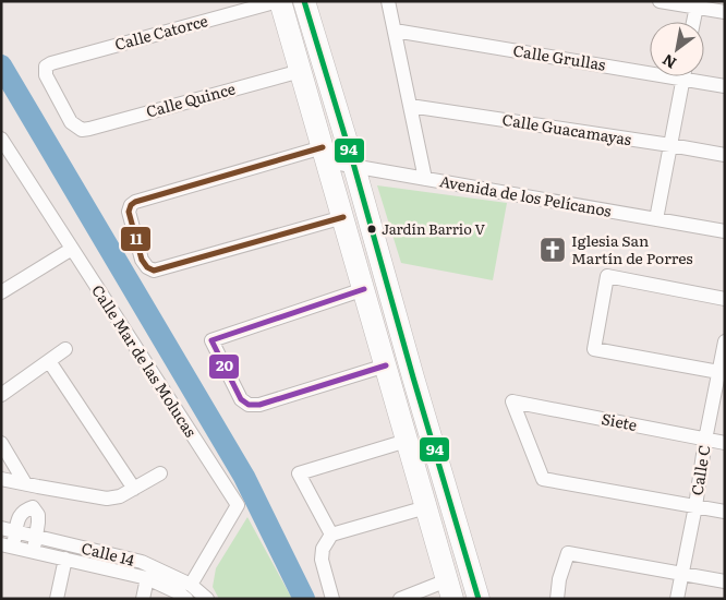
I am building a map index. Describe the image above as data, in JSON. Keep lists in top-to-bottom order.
{
  "streets": {
    "street": [
      "Calle Catorce",
      "Calle Grullas",
      "Calle Quince",
      "Calle Guacamayas",
      "Avenida de los Pelícanos",
      "Calle Mar de las Molucas",
      "Siete",
      "Calle C",
      "Calle 14"
    ]
  },
  "crossings": [
    ["Calle Catorce", "Calle Quince"],
    ["Calle Mar de las Molucas", "Calle 14"],
    ["Siete", "Calle C"]
  ],
  "places": {
    "other": ["Jardín Barrio V"],
    "church": ["Iglesia San Martín de Porres"]
  },
  "lines": ["transit line 94", "transit line 11", "transit line 20"],
  "north": "bottom left"
}
